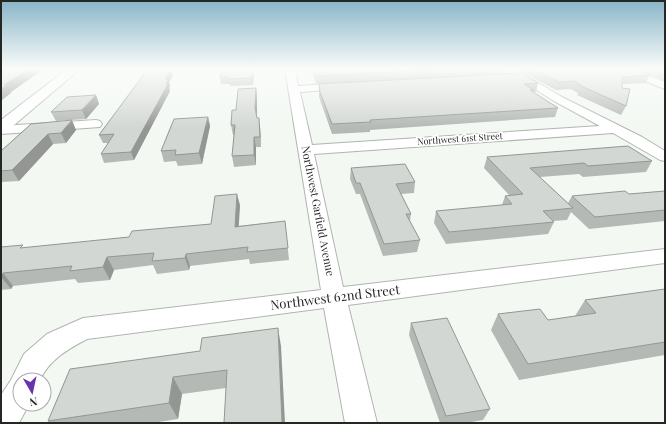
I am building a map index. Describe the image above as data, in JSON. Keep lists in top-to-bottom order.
{
  "streets": {
    "street": ["Northwest 61st Street", "Northwest Garfield Avenue", "Northwest 62nd Street"]
  },
  "crossings": [
    ["Northwest 61st Street", "Northwest Garfield Avenue"],
    ["Northwest Garfield Avenue", "Northwest 62nd Street"]
  ],
  "north": "bottom"
}
